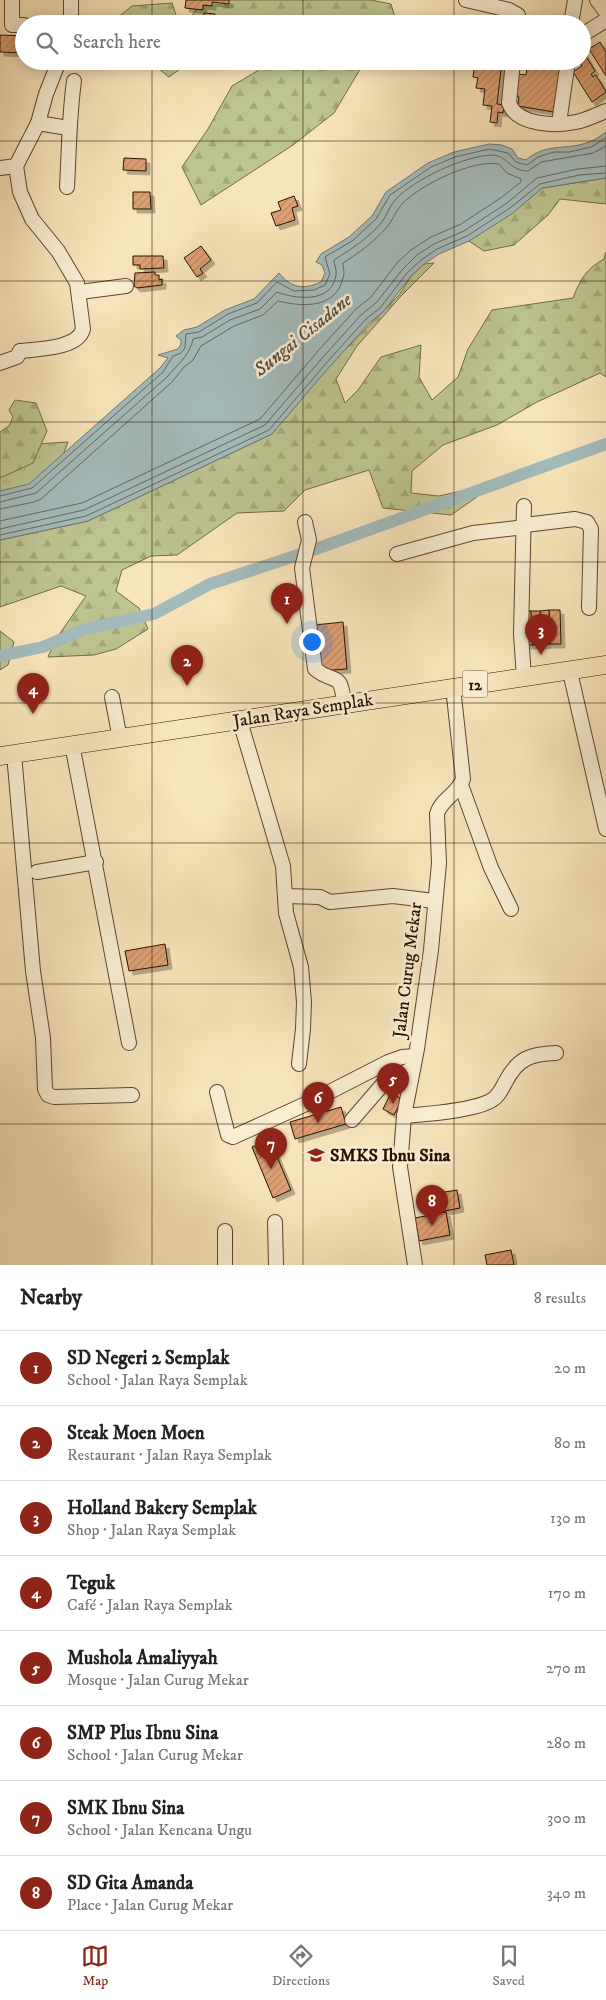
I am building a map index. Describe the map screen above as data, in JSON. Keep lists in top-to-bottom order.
{
  "streets": {
    "main road": ["12", "Jalan Raya Semplak"],
    "street": ["Jalan Curug Mekar"]
  },
  "water": ["Sungai Cisadane"],
  "places": {
    "school or university": ["SMKS Ibnu Sina"]
  },
  "page": {
    "search": "Search here",
    "pins": [
      "1",
      "3",
      "2",
      "4",
      "5",
      "6",
      "7",
      "8"
    ],
    "heading": ["Nearby", "8 results"],
    "list": [
      {
        "mark": "1",
        "name": "SD Negeri 2 Semplak",
        "note": "School · Jalan Raya Semplak",
        "value": "20 m"
      },
      {
        "mark": "2",
        "name": "Steak Moen Moen",
        "note": "Restaurant · Jalan Raya Semplak",
        "value": "80 m"
      },
      {
        "mark": "3",
        "name": "Holland Bakery Semplak",
        "note": "Shop · Jalan Raya Semplak",
        "value": "130 m"
      },
      {
        "mark": "4",
        "name": "Teguk",
        "note": "Café · Jalan Raya Semplak",
        "value": "170 m"
      },
      {
        "mark": "5",
        "name": "Mushola Amaliyyah",
        "note": "Mosque · Jalan Curug Mekar",
        "value": "270 m"
      },
      {
        "mark": "6",
        "name": "SMP Plus Ibnu Sina",
        "note": "School · Jalan Curug Mekar",
        "value": "280 m"
      },
      {
        "mark": "7",
        "name": "SMK Ibnu Sina",
        "note": "School · Jalan Kencana Ungu",
        "value": "300 m"
      },
      {
        "mark": "8",
        "name": "SD Gita Amanda",
        "note": "Place · Jalan Curug Mekar",
        "value": "340 m"
      }
    ],
    "nav": ["Map", "Directions", "Saved"]
  }
}
